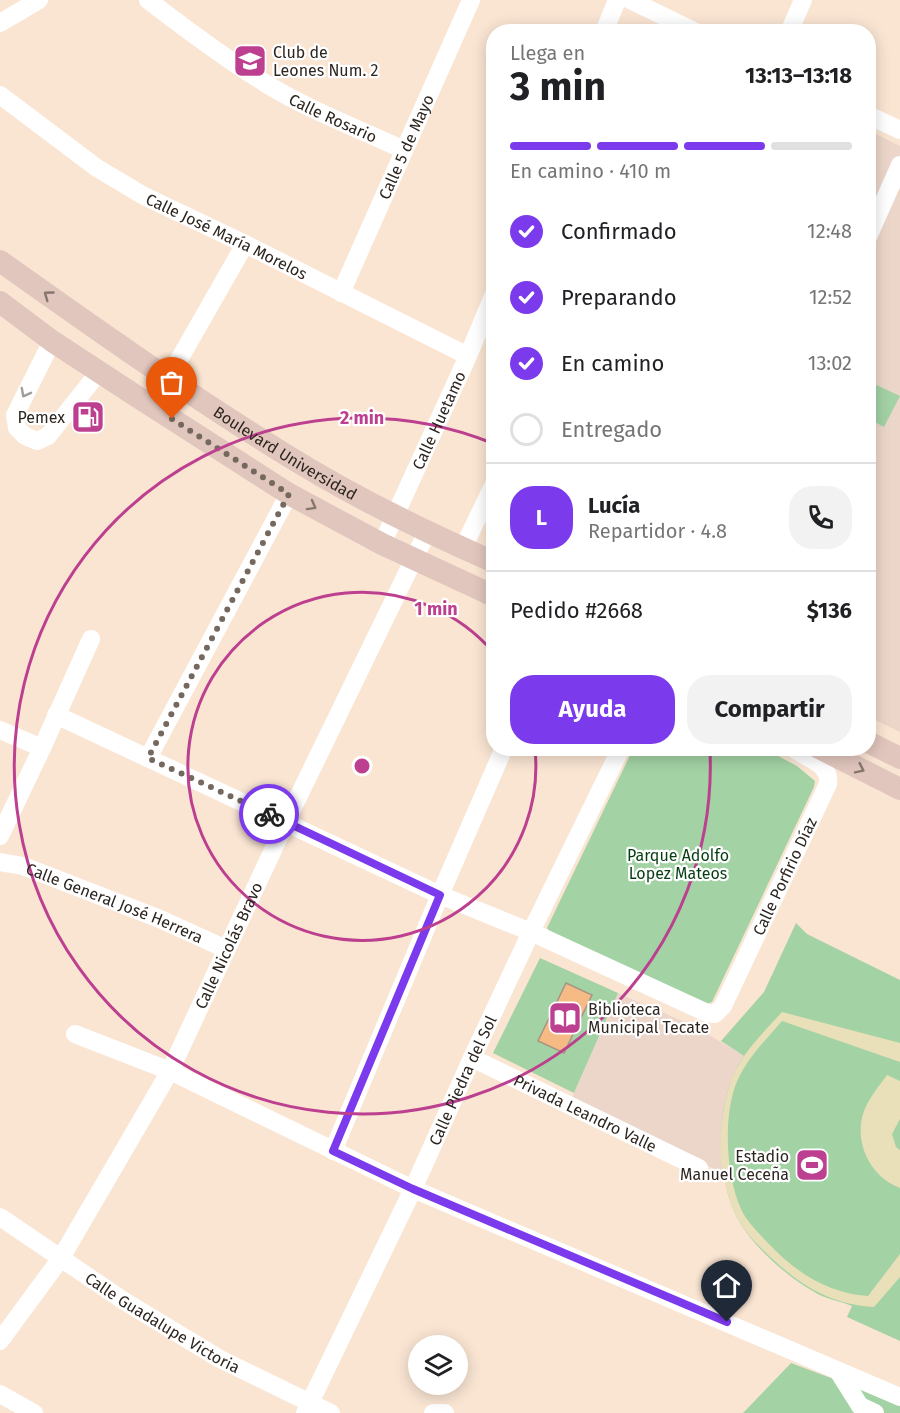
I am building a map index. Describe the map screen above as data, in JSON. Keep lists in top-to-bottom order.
{
  "streets": {
    "main road": ["Boulevard Universidad"],
    "street": [
      "Calle Rosario",
      "Calle 5 de Mayo",
      "Calle José María Morelos",
      "Calle Huetamo",
      "Calle Porfirio Díaz",
      "Calle General José Herrera",
      "Calle Nicolás Bravo",
      "Calle Piedra del Sol",
      "Privada Leandro Valle",
      "Calle Guadalupe Victoria"
    ]
  },
  "crossings": [
    ["Calle Rosario", "Calle 5 de Mayo"],
    ["Calle 5 de Mayo", "Calle José María Morelos"],
    ["Calle José María Morelos", "Calle Huetamo"],
    ["Calle Huetamo", "Boulevard Universidad"],
    ["Boulevard Universidad", "Calle Nicolás Bravo"],
    ["Calle Porfirio Díaz", "Calle Piedra del Sol"],
    ["Calle General José Herrera", "Calle Nicolás Bravo"],
    ["Calle Nicolás Bravo", "Calle Guadalupe Victoria"],
    ["Calle Piedra del Sol", "Privada Leandro Valle"],
    ["Calle Piedra del Sol", "Calle Guadalupe Victoria"]
  ],
  "parks": ["Parque Adolfo Lopez Mateos"],
  "places": {
    "school or university": ["Club de Leones Num. 2"],
    "fuel station": ["Pemex"],
    "library": ["Biblioteca Municipal Tecate"],
    "sports": ["Estadio Manuel Ceceña"]
  },
  "page": {
    "heading": ["3 min", "Llega en", "13:13–13:18"],
    "panel": [
      "Lucía",
      "Repartidor · 4.8",
      "Pedido #2668",
      "$136"
    ],
    "bar": "En camino · 410 m",
    "list": [
      ["Confirmado", "12:48"],
      ["Preparando", "12:52"],
      ["En camino", "13:02"],
      "Entregado"
    ],
    "round": "L",
    "buttons": ["Ayuda", "Compartir"]
  },
  "rings": ["2 min", "1 min"]
}
